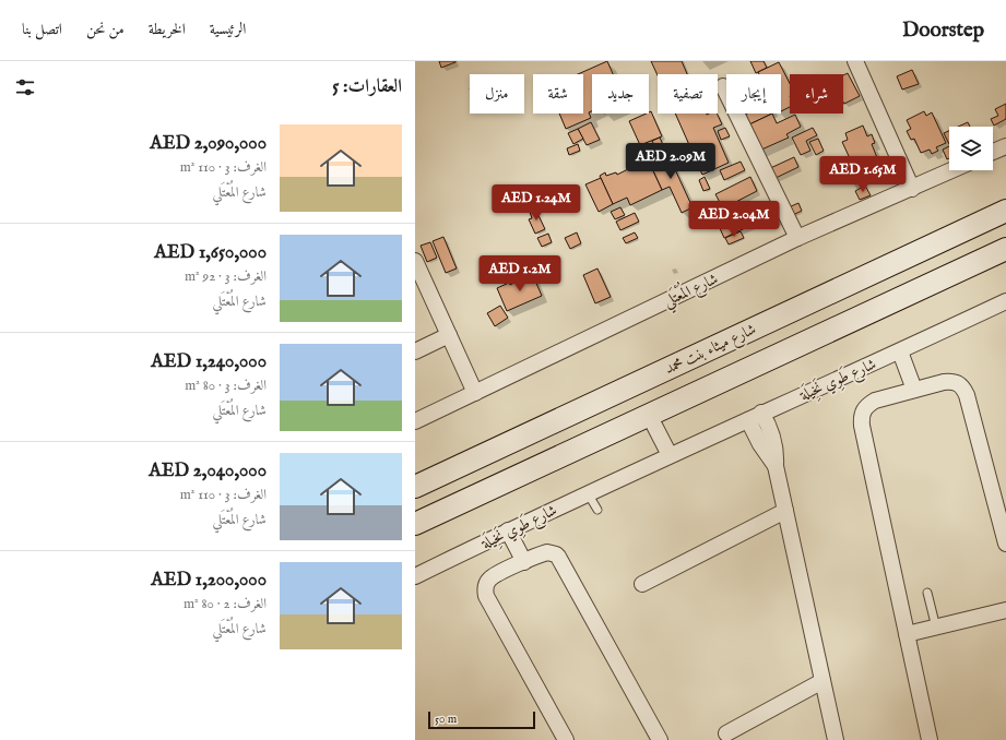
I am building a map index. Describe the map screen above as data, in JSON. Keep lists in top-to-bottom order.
{
  "streets": {
    "main road": ["شارع ميثاء بنت محمد"],
    "street": ["شارع المُعْتَلي", "شارع طَوِي نَخِيلَة"]
  },
  "scale_bar": "50 m",
  "page": {
    "header": "Doorstep",
    "nav": [
      "الرئيسية",
      "الخريطة",
      "من نحن",
      "اتصل بنا"
    ],
    "heading": "العقارات: 5",
    "chip": [
      "شراء",
      "إيجار",
      "تصفية",
      "جديد",
      "شقة",
      "منزل"
    ],
    "list": [
      {
        "name": "AED 2,090,000",
        "note": "الغرف: 3 · 110 m² · شارع المُعْتَلي"
      },
      {
        "name": "AED 1,650,000",
        "note": "الغرف: 3 · 92 m² · شارع المُعْتَلي"
      },
      {
        "name": "AED 1,240,000",
        "note": "الغرف: 3 · 80 m² · شارع المُعْتَلي"
      },
      {
        "name": "AED 2,040,000",
        "note": "الغرف: 3 · 110 m² · شارع المُعْتَلي"
      },
      {
        "name": "AED 1,200,000",
        "note": "الغرف: 2 · 80 m² · شارع المُعْتَلي"
      }
    ],
    "price": [
      "AED 2.09M",
      "AED 1.65M",
      "AED 1.24M",
      "AED 2.04M",
      "AED 1.2M"
    ],
    "scale": "50 m"
  }
}
